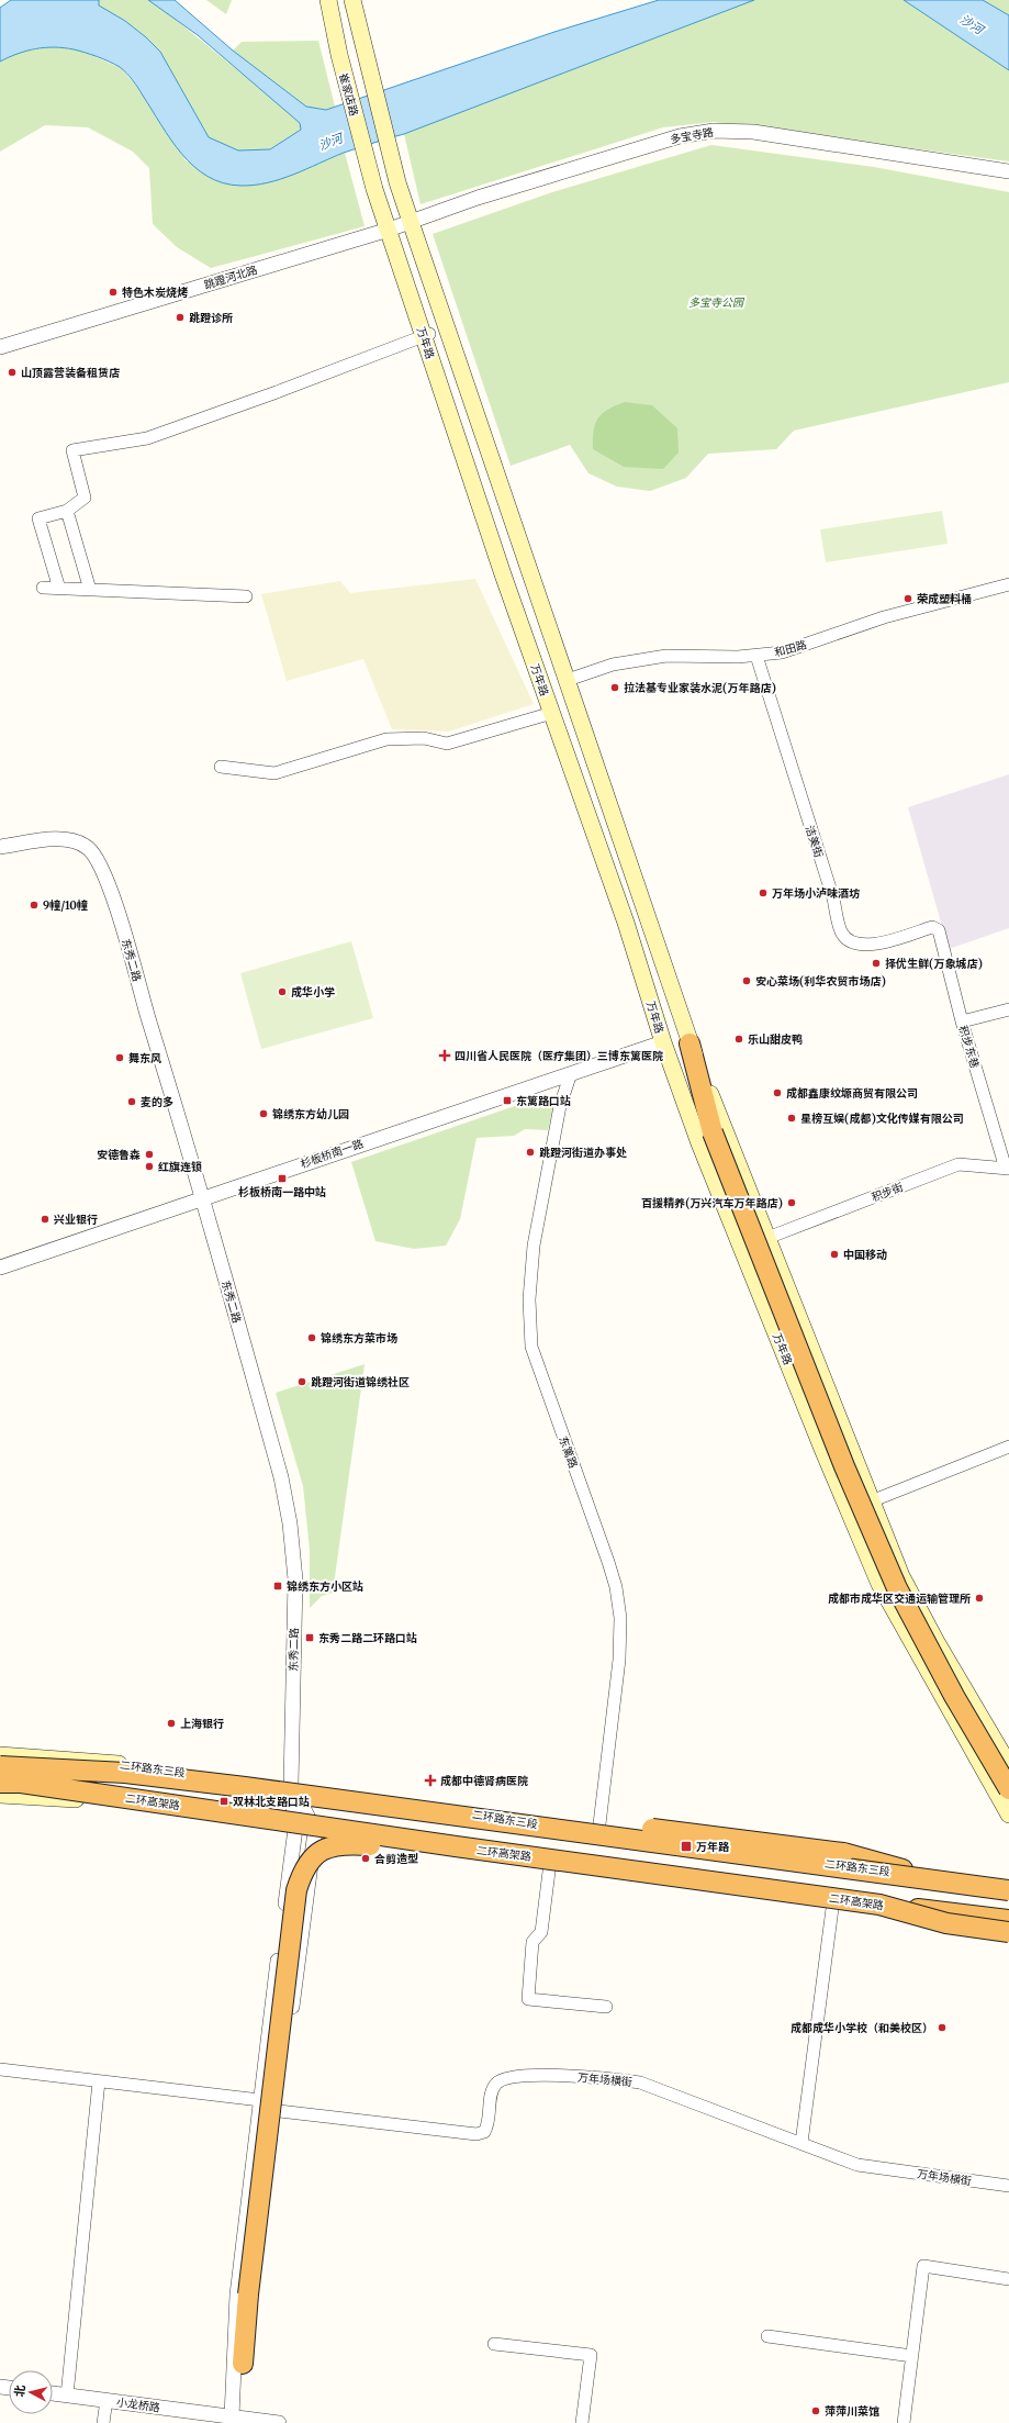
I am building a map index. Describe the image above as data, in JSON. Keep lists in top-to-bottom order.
{
  "streets": {
    "highway": ["二环高架路"],
    "main road": ["崔家店路", "万年路", "二环路东三段"],
    "street": [
      "多宝寺路",
      "跳蹬河北路",
      "和田路",
      "洁美街",
      "东秀二路",
      "积步东巷",
      "杉板桥南一路",
      "积步街",
      "东篱路",
      "万年场横街",
      "小龙桥路"
    ]
  },
  "crossings": [
    ["崔家店路", "万年路"],
    ["多宝寺路", "跳蹬河北路"],
    ["跳蹬河北路", "万年路"],
    ["万年路", "杉板桥南一路"],
    ["和田路", "洁美街"],
    ["洁美街", "积步东巷"],
    ["东秀二路", "杉板桥南一路"],
    ["东秀二路", "二环路东三段"],
    ["东秀二路", "小龙桥路"],
    ["积步东巷", "积步街"],
    ["杉板桥南一路", "东篱路"],
    ["东篱路", "二环路东三段"]
  ],
  "water": ["沙河"],
  "parks": ["多宝寺公园"],
  "places": {
    "other": [
      "特色木炭烧烤",
      "跳蹬诊所",
      "山顶露营装备租赁店",
      "荣成塑料桶",
      "拉法基专业家装水泥(万年路店)",
      "万年场小泸味酒坊",
      "9幢/10幢",
      "择优生鲜(万象城店)",
      "安心菜场(利华农贸市场店)",
      "成华小学",
      "乐山甜皮鸭",
      "舞东风",
      "成都鑫康纹塬商贸有限公司",
      "麦的多",
      "锦绣东方幼儿园",
      "星榜互娱(成都)文化传媒有限公司",
      "跳蹬河街道办事处",
      "安德鲁森",
      "红旗连锁",
      "百援精养(万兴汽车万年路店)",
      "兴业银行",
      "中国移动",
      "锦绣东方菜市场",
      "跳蹬河街道锦绣社区",
      "成都市成华区交通运输管理所",
      "上海银行",
      "合剪造型",
      "成都成华小学校（和美校区）",
      "萍萍川菜馆"
    ],
    "health": ["四川省人民医院（医疗集团）三博东篱医院", "成都中德肾病医院"],
    "transit": [
      "东篱路口站",
      "杉板桥南一路中站",
      "锦绣东方小区站",
      "东秀二路二环路口站",
      "双林北支路口站",
      "万年路"
    ]
  },
  "north": "left"
}
